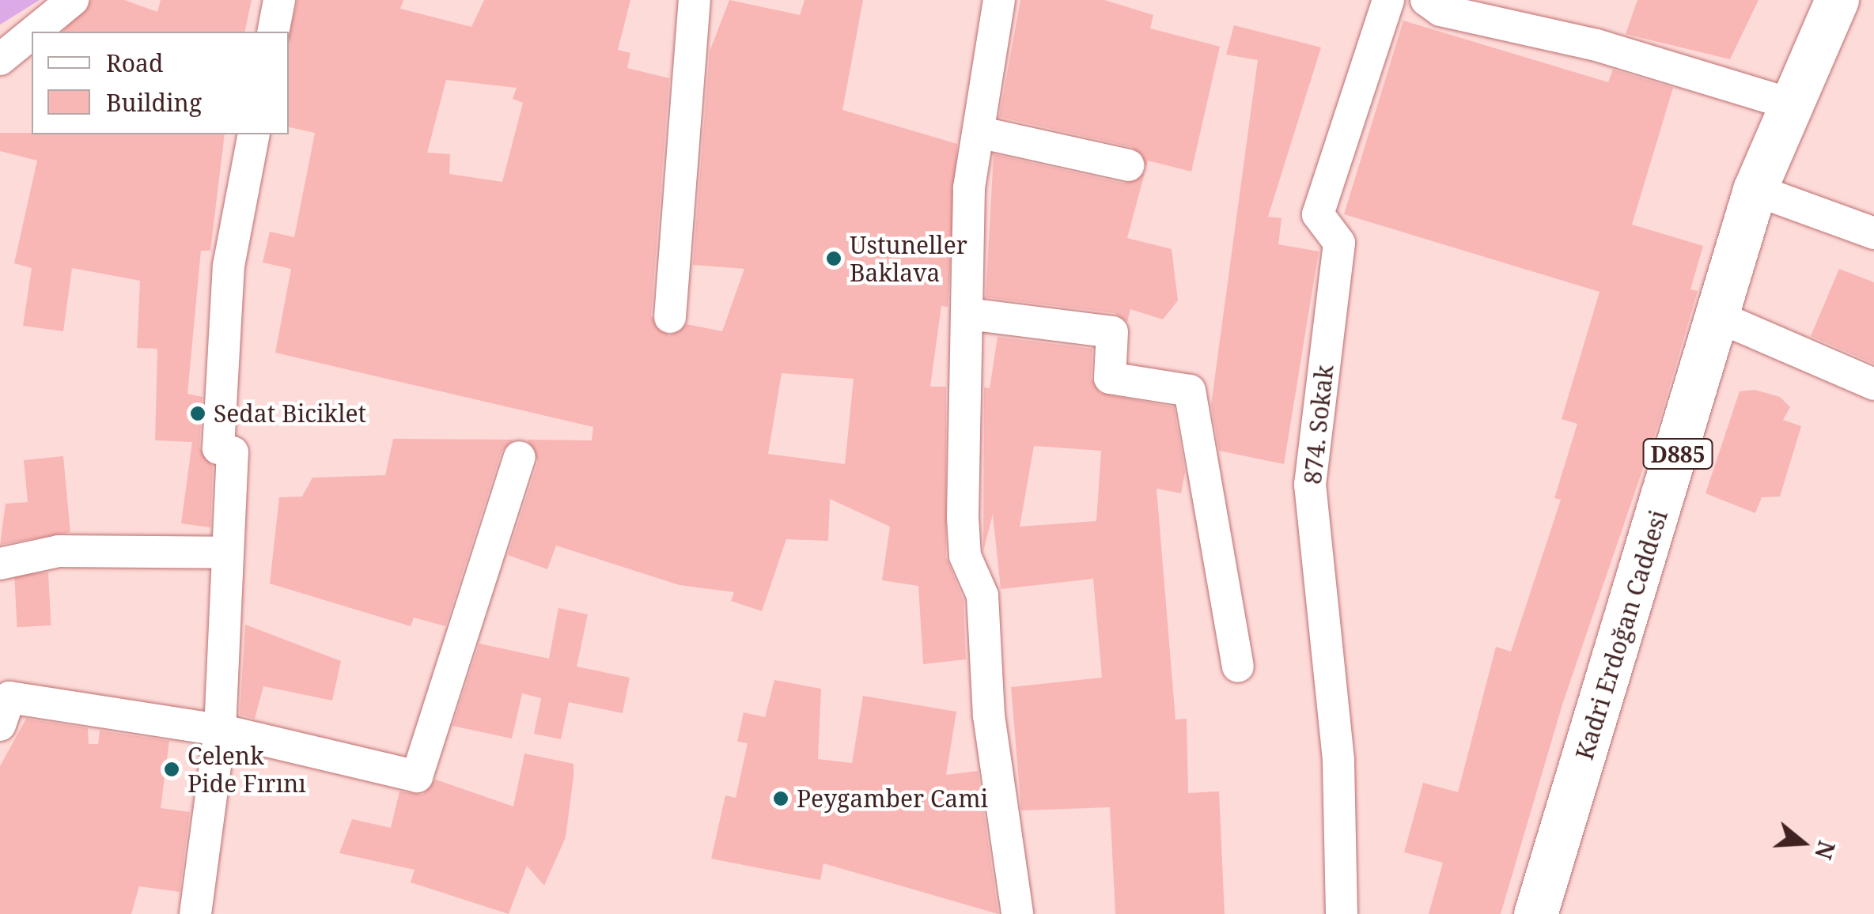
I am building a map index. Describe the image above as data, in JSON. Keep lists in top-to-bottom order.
{
  "streets": {
    "main road": ["D885", "Kadri Erdoğan Caddesi"],
    "street": ["874. Sokak"]
  },
  "places": [
    "Ustuneller Baklava",
    "Sedat Biciklet",
    "Celenk Pide Fırını",
    "Peygamber Cami"
  ],
  "legend": ["Road", "Building"],
  "north": "right"
}
